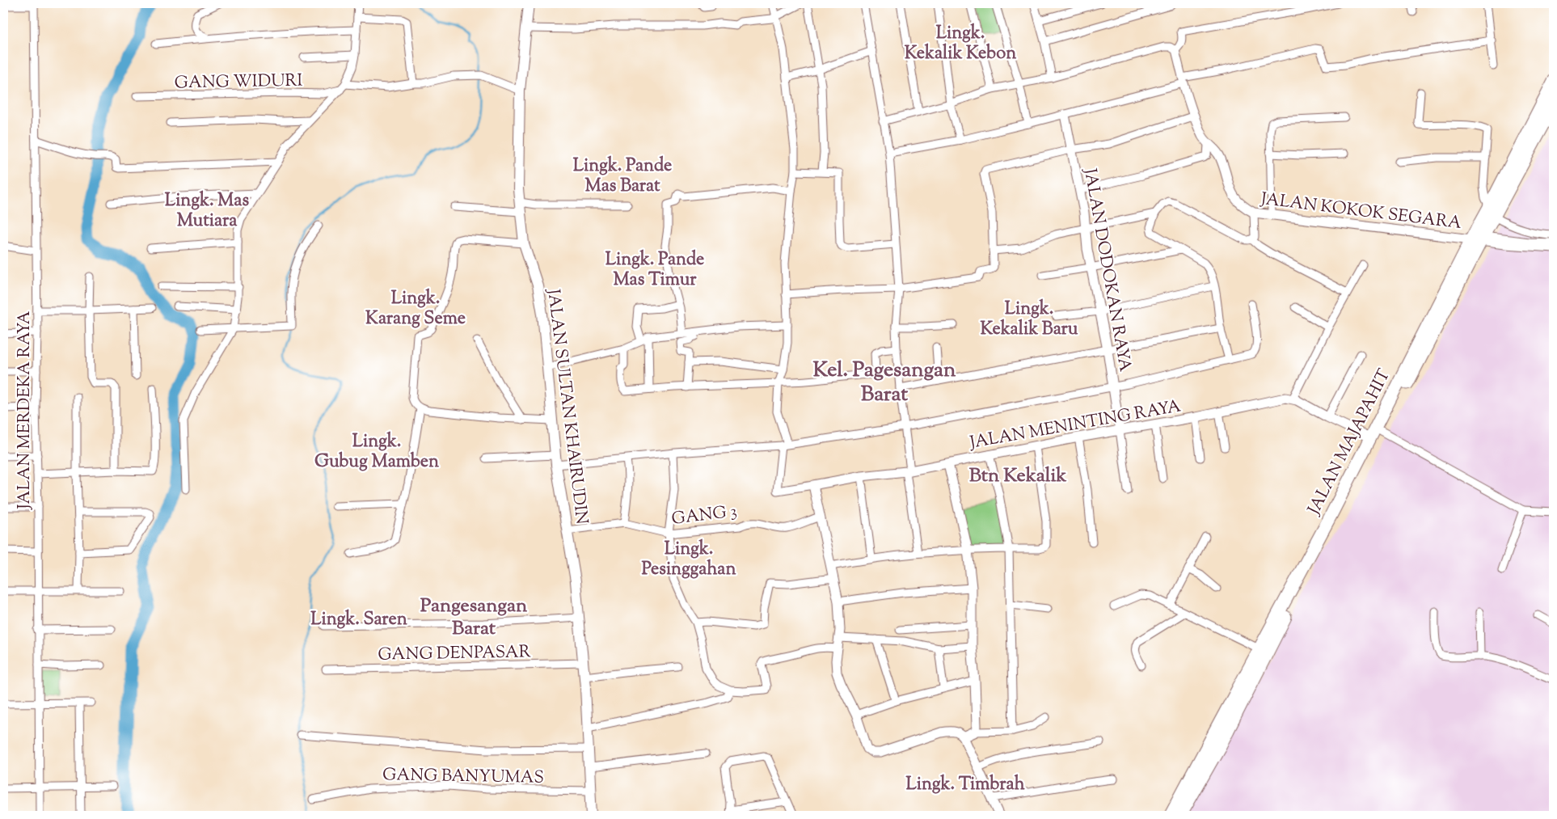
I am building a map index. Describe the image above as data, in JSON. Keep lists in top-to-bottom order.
{
  "streets": {
    "main road": ["JALAN SULTAN KHAIRUDIN", "JALAN MAJAPAHIT"],
    "street": [
      "GANG WIDURI",
      "JALAN KOKOK SEGARA",
      "JALAN DODOKAN RAYA",
      "JALAN MERDEKA RAYA",
      "JALAN MENINTING RAYA",
      "GANG 3",
      "GANG DENPASAR",
      "GANG BANYUMAS"
    ]
  },
  "crossings": [
    ["GANG WIDURI", "JALAN SULTAN KHAIRUDIN"],
    ["JALAN KOKOK SEGARA", "JALAN MAJAPAHIT"],
    ["JALAN DODOKAN RAYA", "JALAN MENINTING RAYA"],
    ["JALAN SULTAN KHAIRUDIN", "GANG 3"],
    ["JALAN SULTAN KHAIRUDIN", "GANG DENPASAR"],
    ["JALAN SULTAN KHAIRUDIN", "GANG BANYUMAS"]
  ],
  "districts": [
    "Lingk. Kekalik Kebon",
    "Lingk. Pande Mas Barat",
    "Lingk. Mas Mutiara",
    "Lingk. Pande Mas Timur",
    "Lingk. Karang Seme",
    "Lingk. Kekalik Baru",
    "Kel. Pagesangan Barat",
    "Lingk. Gubug Mamben",
    "Btn Kekalik",
    "Lingk. Pesinggahan",
    "Pangesangan Barat",
    "Lingk. Saren",
    "Lingk. Timbrah"
  ]
}
